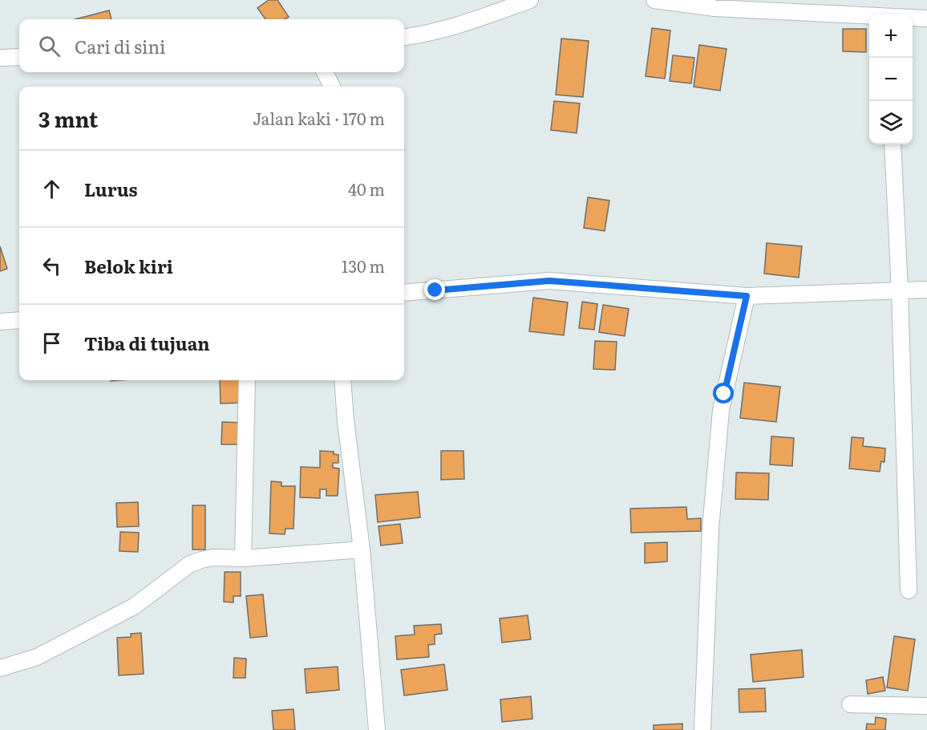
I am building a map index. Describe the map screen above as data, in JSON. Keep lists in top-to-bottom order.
{
  "page": {
    "map_buttons": ["+", "−"],
    "search": "Cari di sini",
    "heading": ["3 mnt", "Jalan kaki · 170 m"],
    "list": [
      ["Lurus", "40 m"],
      ["Belok kiri", "130 m"],
      "Tiba di tujuan"
    ]
  }
}
